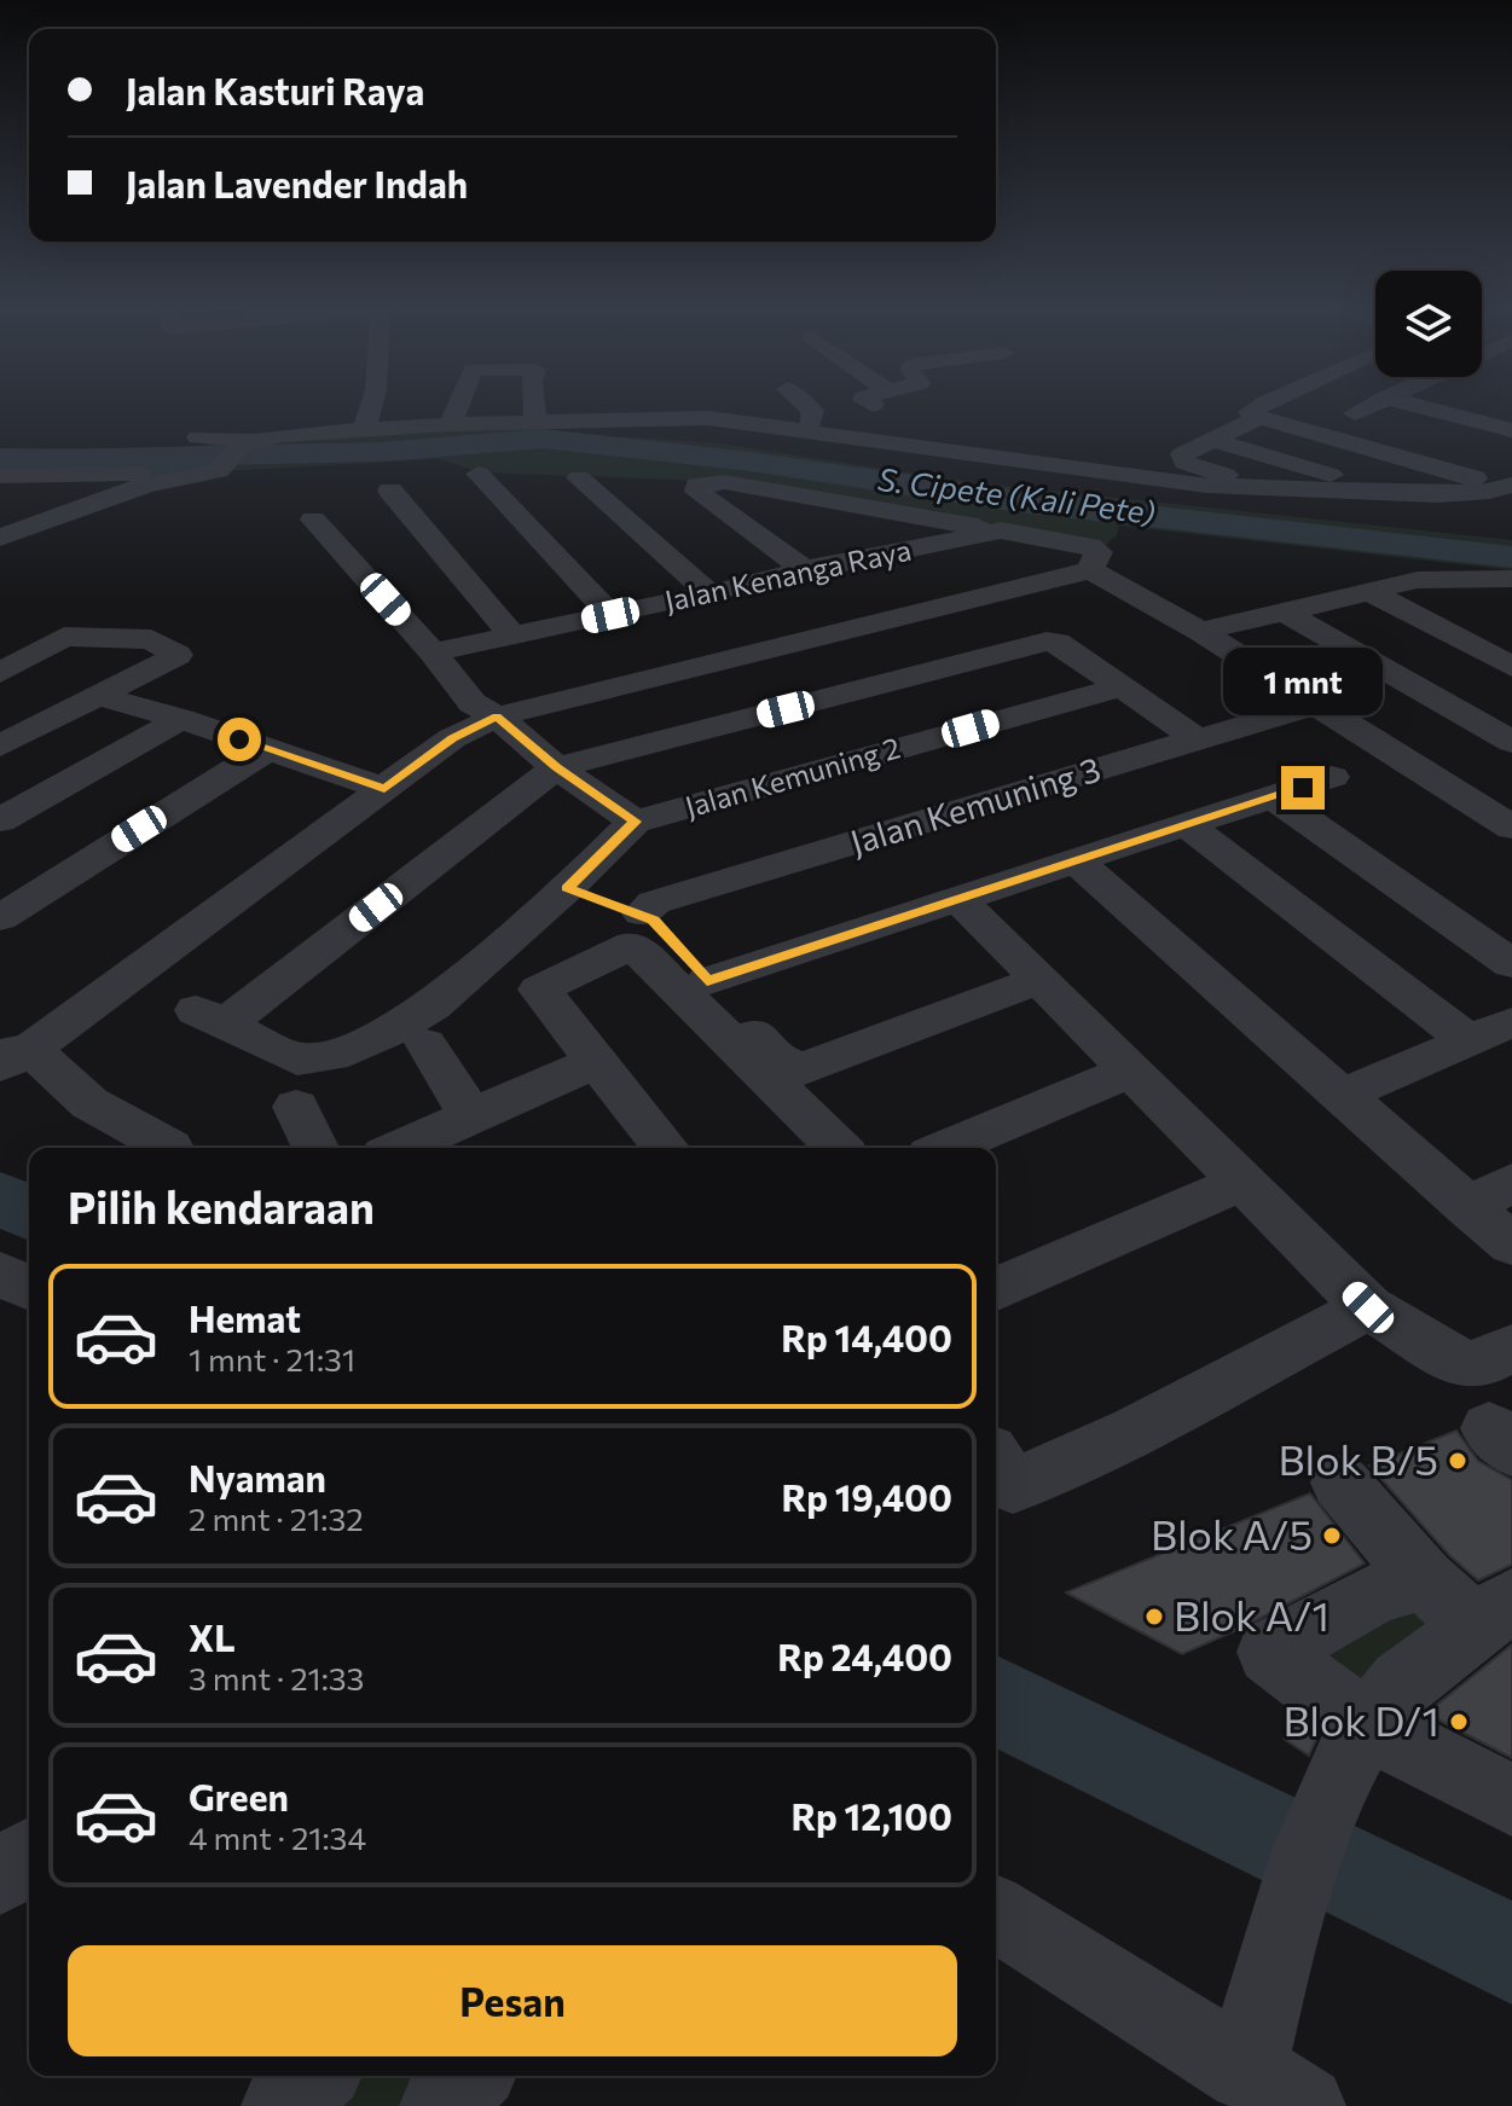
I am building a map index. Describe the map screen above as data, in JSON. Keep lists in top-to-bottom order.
{
  "streets": {
    "street": ["Jalan Kenanga Raya", "Jalan Kemuning 2", "Jalan Kemuning 3"]
  },
  "water": ["S. Cipete (Kali Pete)"],
  "places": [
    "Blok B/5",
    "Blok A/5",
    "Blok A/1",
    "Blok D/1"
  ],
  "page": {
    "banner": ["Jalan Kasturi Raya", "Jalan Lavender Indah"],
    "bubble": "1 mnt",
    "heading": "Pilih kendaraan",
    "list": [
      {
        "name": "Hemat",
        "note": "1 mnt · 21:31",
        "value": "Rp 14,400"
      },
      {
        "name": "Nyaman",
        "note": "2 mnt · 21:32",
        "value": "Rp 19,400"
      },
      {
        "name": "XL",
        "note": "3 mnt · 21:33",
        "value": "Rp 24,400"
      },
      {
        "name": "Green",
        "note": "4 mnt · 21:34",
        "value": "Rp 12,100"
      }
    ],
    "buttons": "Pesan"
  }
}
